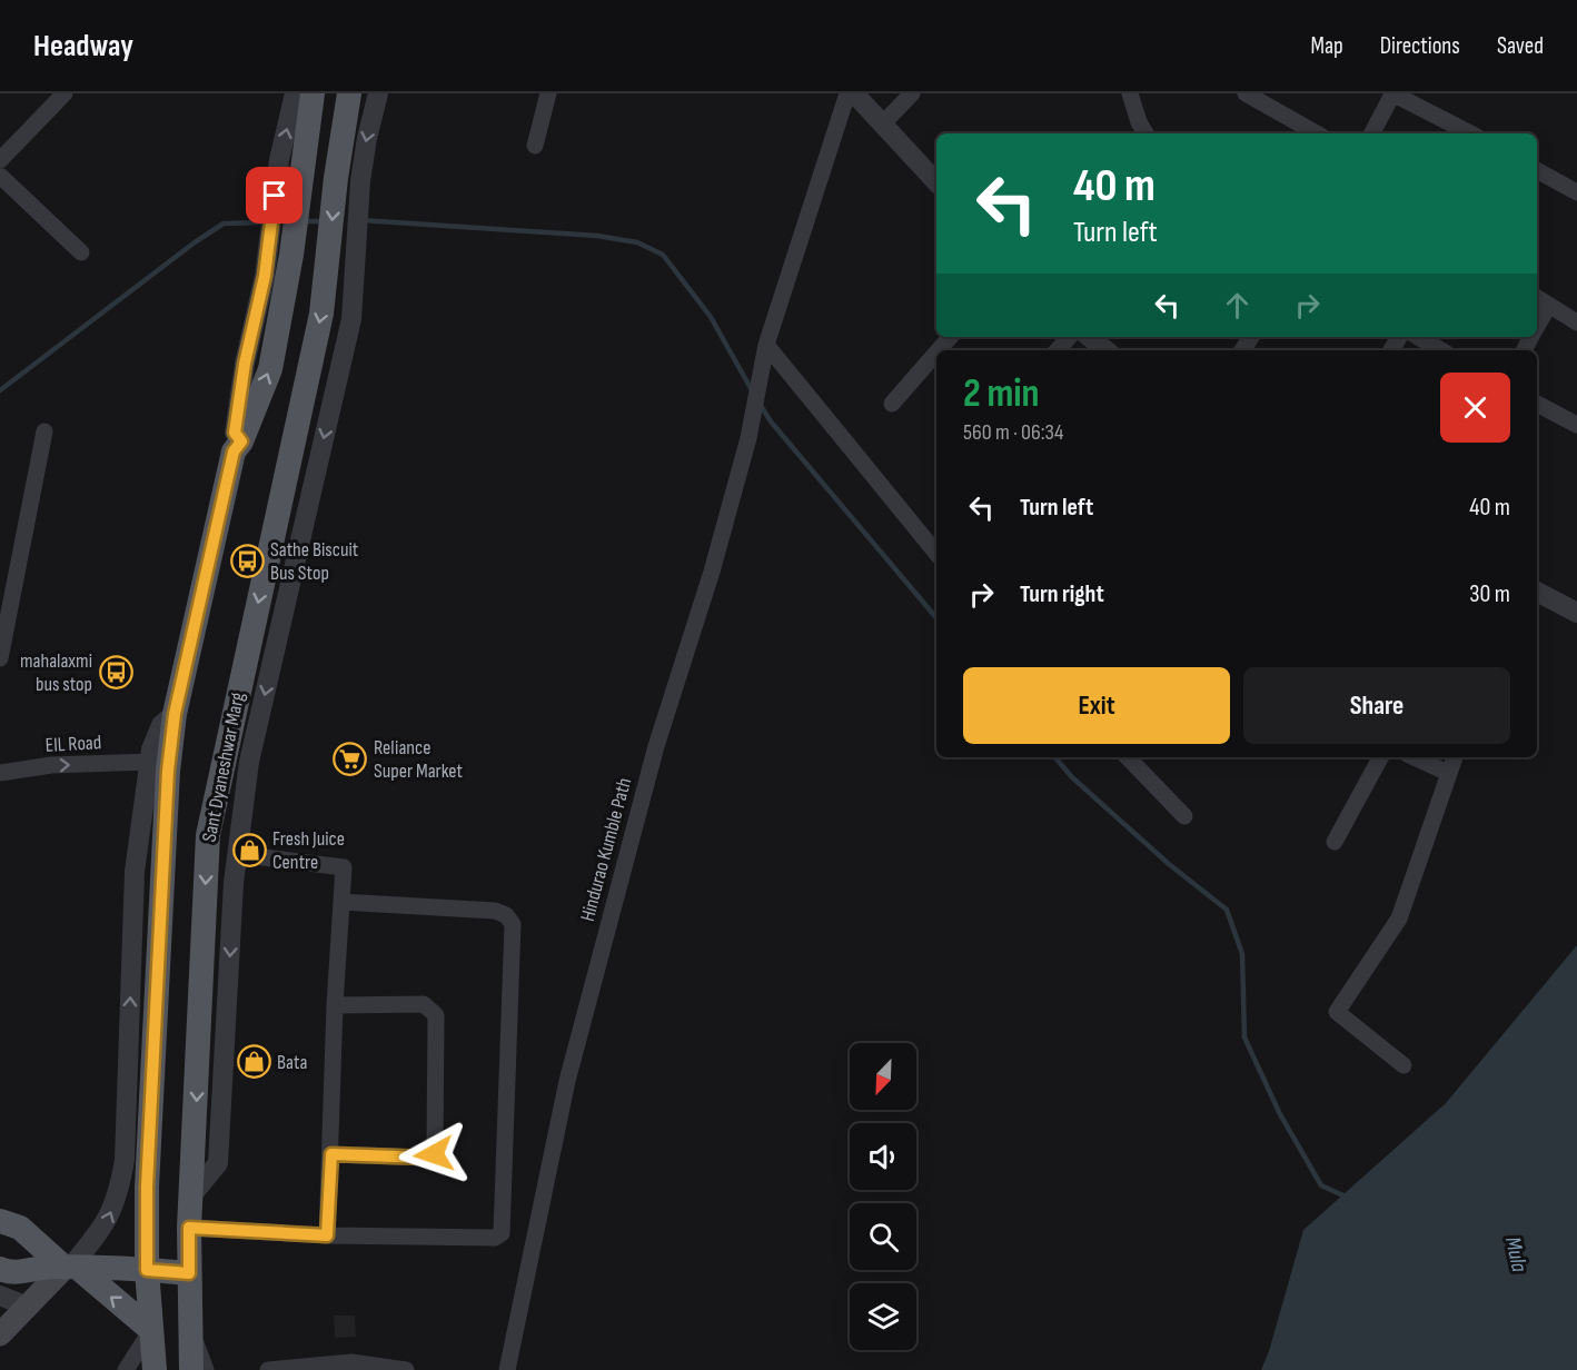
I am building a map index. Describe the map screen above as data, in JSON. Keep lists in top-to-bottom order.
{
  "streets": {
    "main road": ["Sant Dyaneshwar Marg"],
    "street": ["EIL Road", "Hindurao Kumble Path"]
  },
  "one_way": ["EIL Road"],
  "water": ["Mula"],
  "places": {
    "bus stop": ["Sathe Biscuit Bus Stop", "mahalaxmi bus stop"],
    "supermarket": ["Reliance Super Market"],
    "shop": ["Fresh Juice Centre", "Bata"]
  },
  "north": "bottom left",
  "page": {
    "header": "Headway",
    "nav": ["Map", "Directions", "Saved"],
    "turn": ["40 m", "Turn left"],
    "heading": ["2 min", "560 m · 06:34"],
    "list": [
      {
        "name": "Turn left",
        "value": "40 m"
      },
      {
        "name": "Turn right",
        "value": "30 m"
      }
    ],
    "buttons": ["Exit", "Share"]
  }
}
